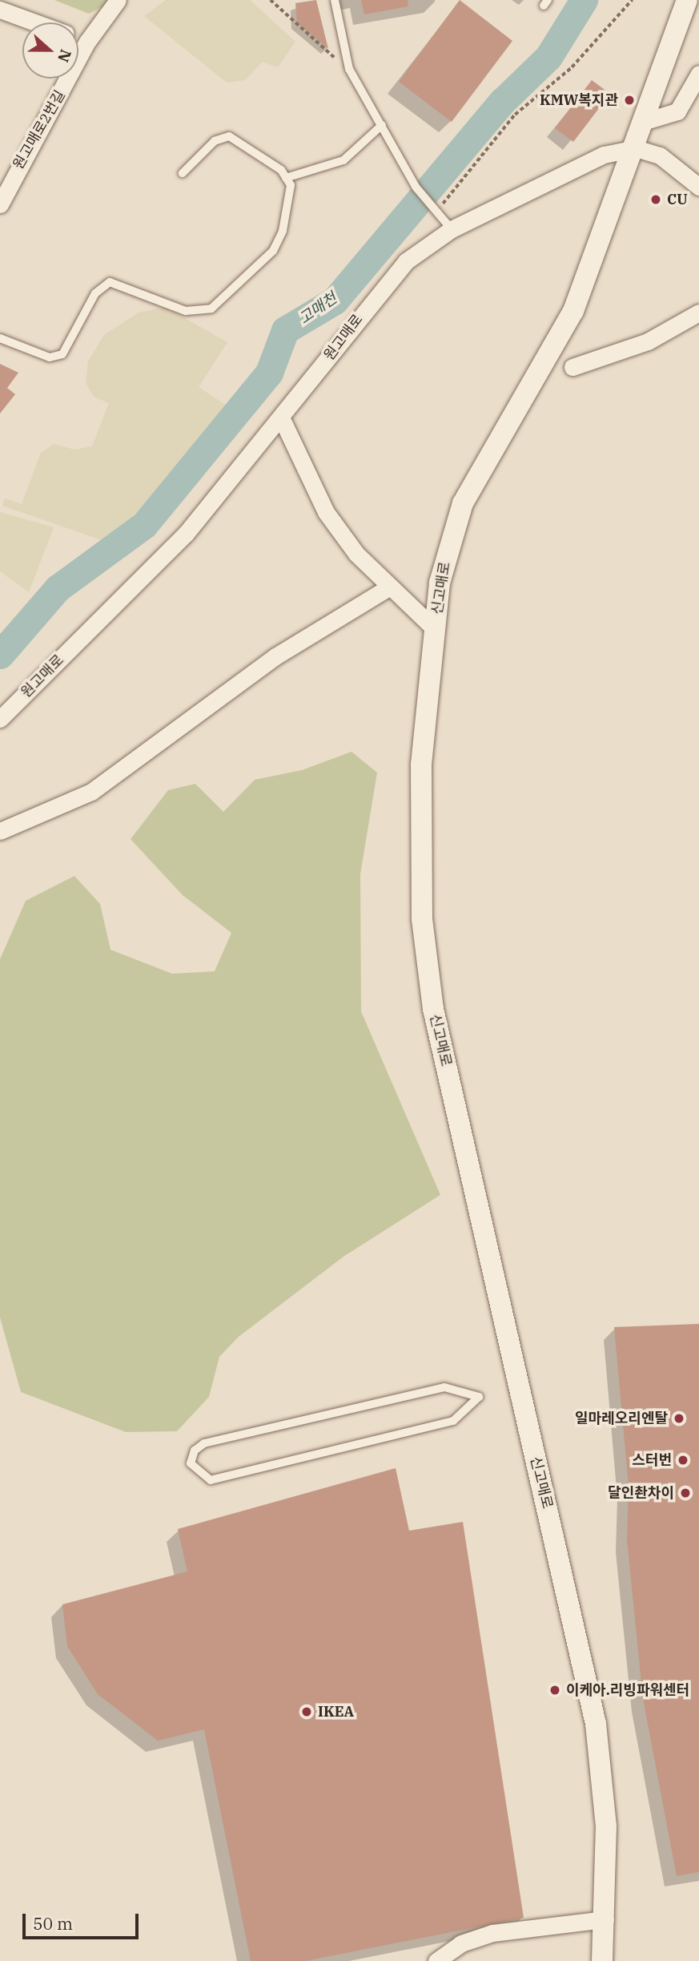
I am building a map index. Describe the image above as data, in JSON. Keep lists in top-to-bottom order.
{
  "streets": {
    "street": ["원고매로2번길", "원고매로", "신고매로"]
  },
  "crossings": [
    ["원고매로", "신고매로"]
  ],
  "water": ["고매천"],
  "places": [
    "KMW복지관",
    "CU",
    "일마레오리엔탈",
    "스터번",
    "달인촨차이",
    "이케아.리빙파워센터",
    "IKEA"
  ],
  "scale_bar": "50 m",
  "north": "right"
}
